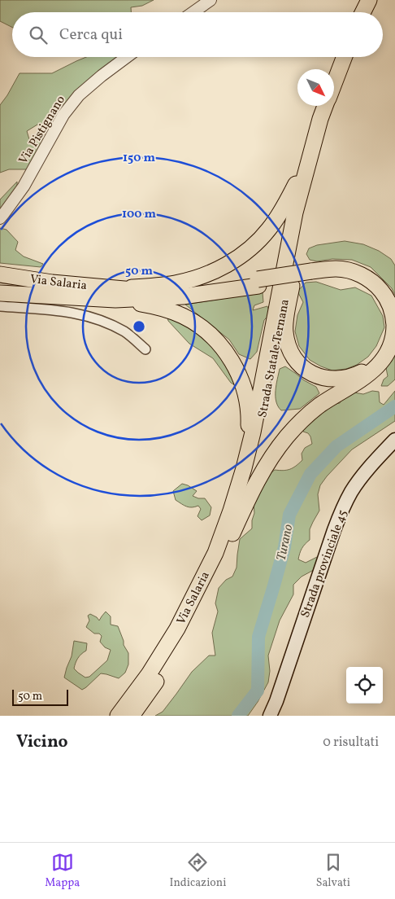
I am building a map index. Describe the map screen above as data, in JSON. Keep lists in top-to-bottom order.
{
  "streets": {
    "highway": ["Via Salaria", "Strada Statale Ternana"],
    "main road": ["Strada provinciale 45"],
    "street": ["Via Pistignano"]
  },
  "crossings": [
    ["Via Salaria", "Strada Statale Ternana"]
  ],
  "water": ["Turano"],
  "scale_bar": "50 m",
  "north": "bottom right",
  "page": {
    "search": "Cerca qui",
    "scale": "50 m",
    "heading": ["Vicino", "0 risultati"],
    "nav": ["Mappa", "Indicazioni", "Salvati"]
  },
  "rings": ["150 m", "100 m", "50 m"]
}
